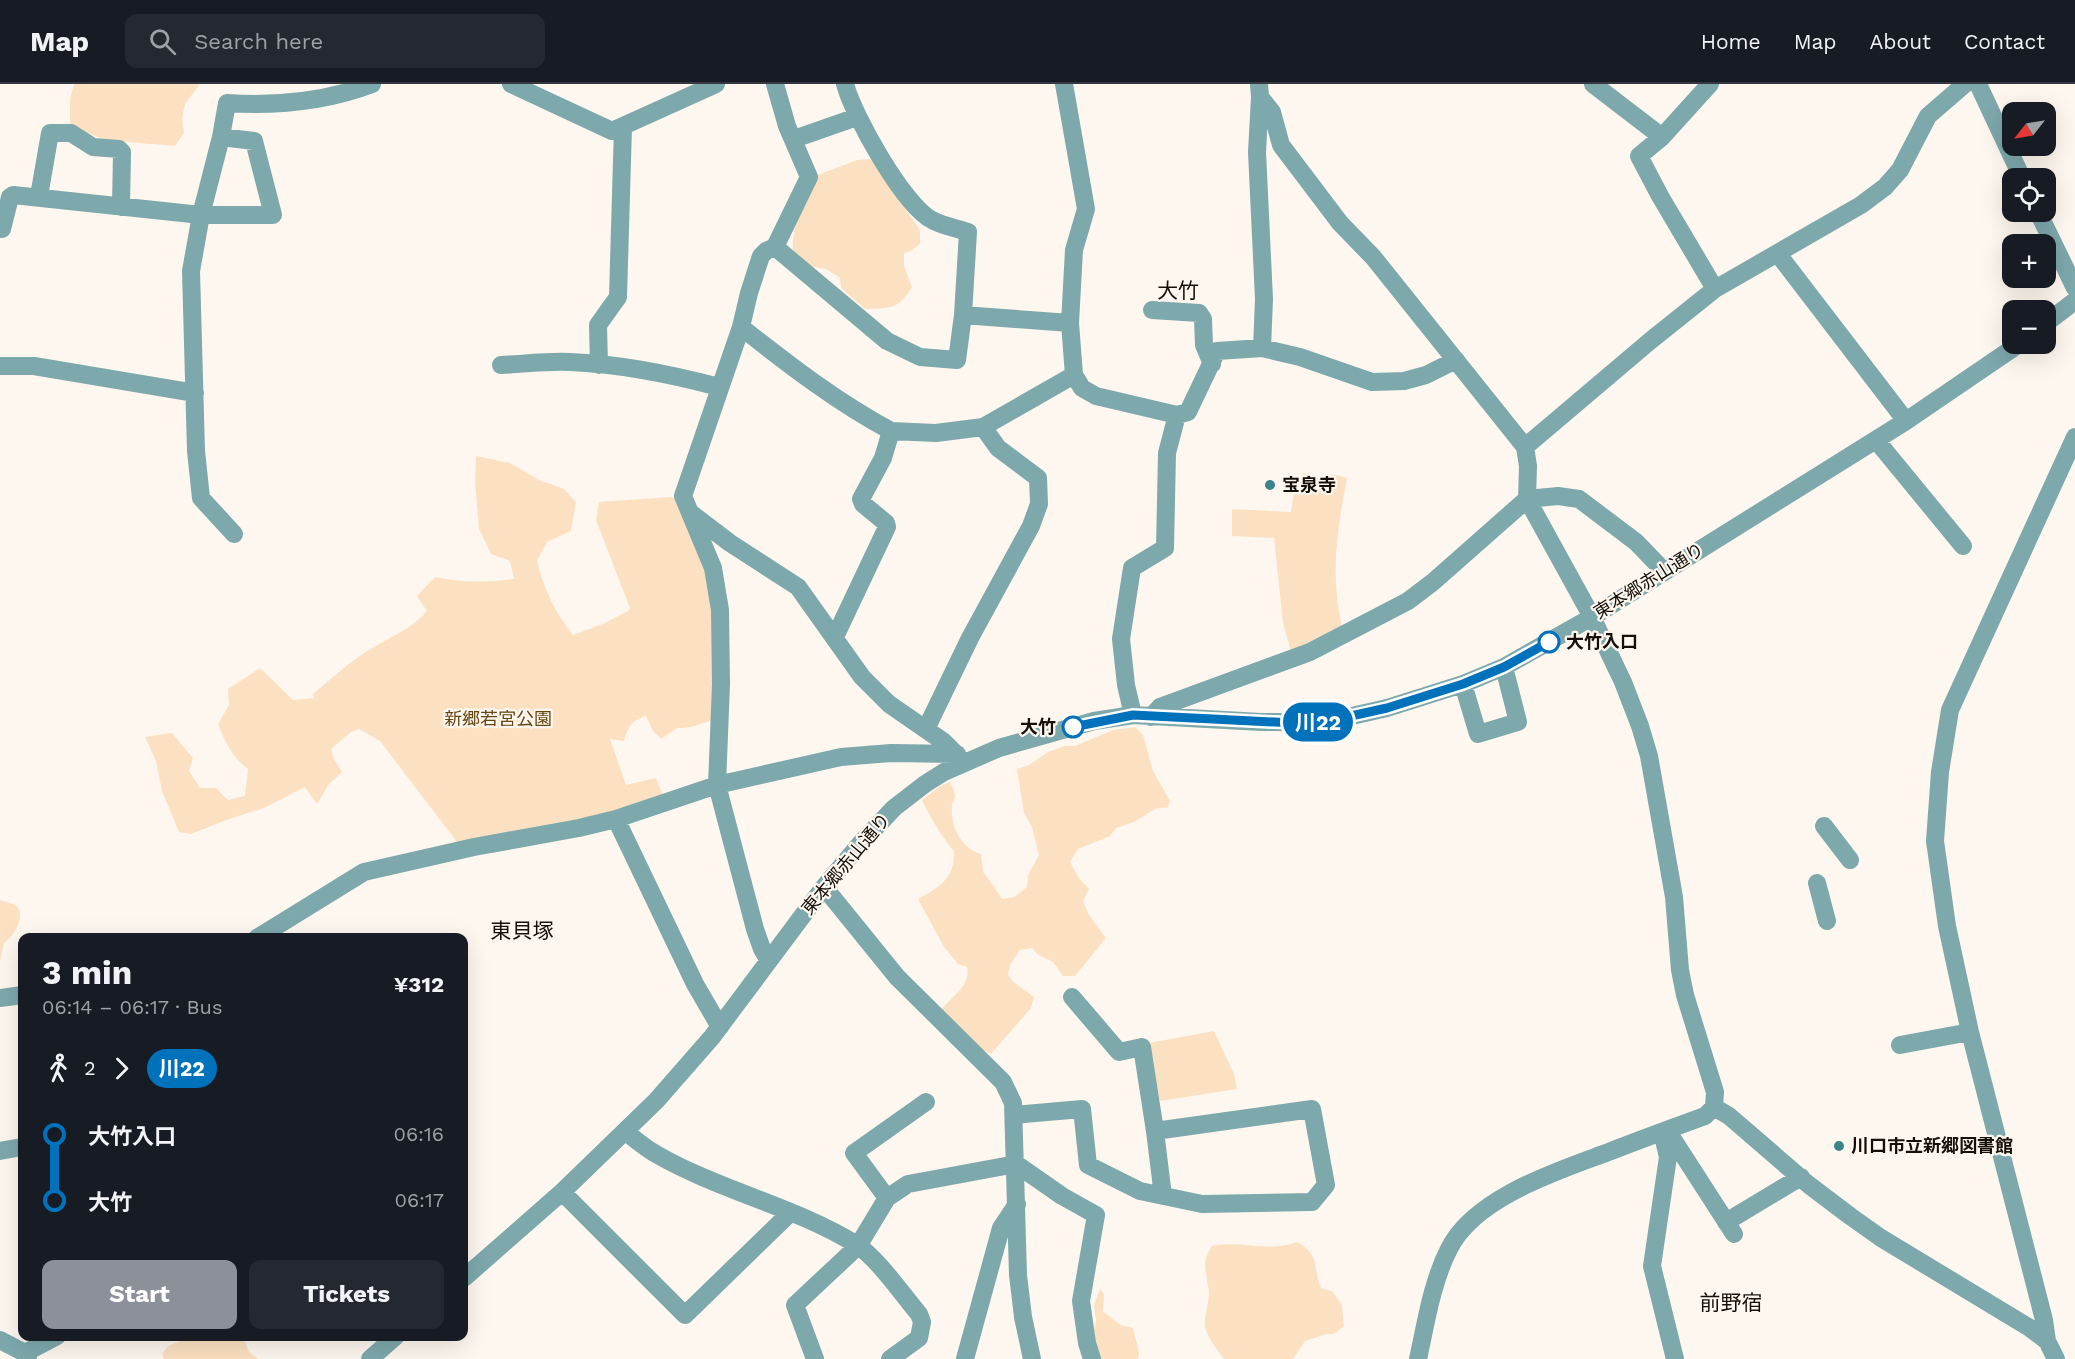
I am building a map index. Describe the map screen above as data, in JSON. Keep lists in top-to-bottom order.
{
  "streets": {
    "street": ["東本郷赤山通り"]
  },
  "districts": ["大竹", "東貝塚", "前野宿"],
  "parks": ["新郷若宮公園"],
  "places": [
    "宝泉寺",
    "大竹入口",
    "大竹",
    "川口市立新郷図書館"
  ],
  "lines": ["bus line 川22"],
  "north": "bottom left",
  "page": {
    "header": "Map",
    "search": "Search here",
    "nav": [
      "Home",
      "Map",
      "About",
      "Contact"
    ],
    "on_map": "川22",
    "map_buttons": ["+", "−"],
    "heading": ["3 min", "06:14 – 06:17 · Bus", "¥312"],
    "legs": ["2", "川22"],
    "list": [
      {
        "name": "大竹入口",
        "value": "06:16"
      },
      {
        "name": "大竹",
        "value": "06:17"
      }
    ],
    "buttons": ["Start", "Tickets"]
  }
}
